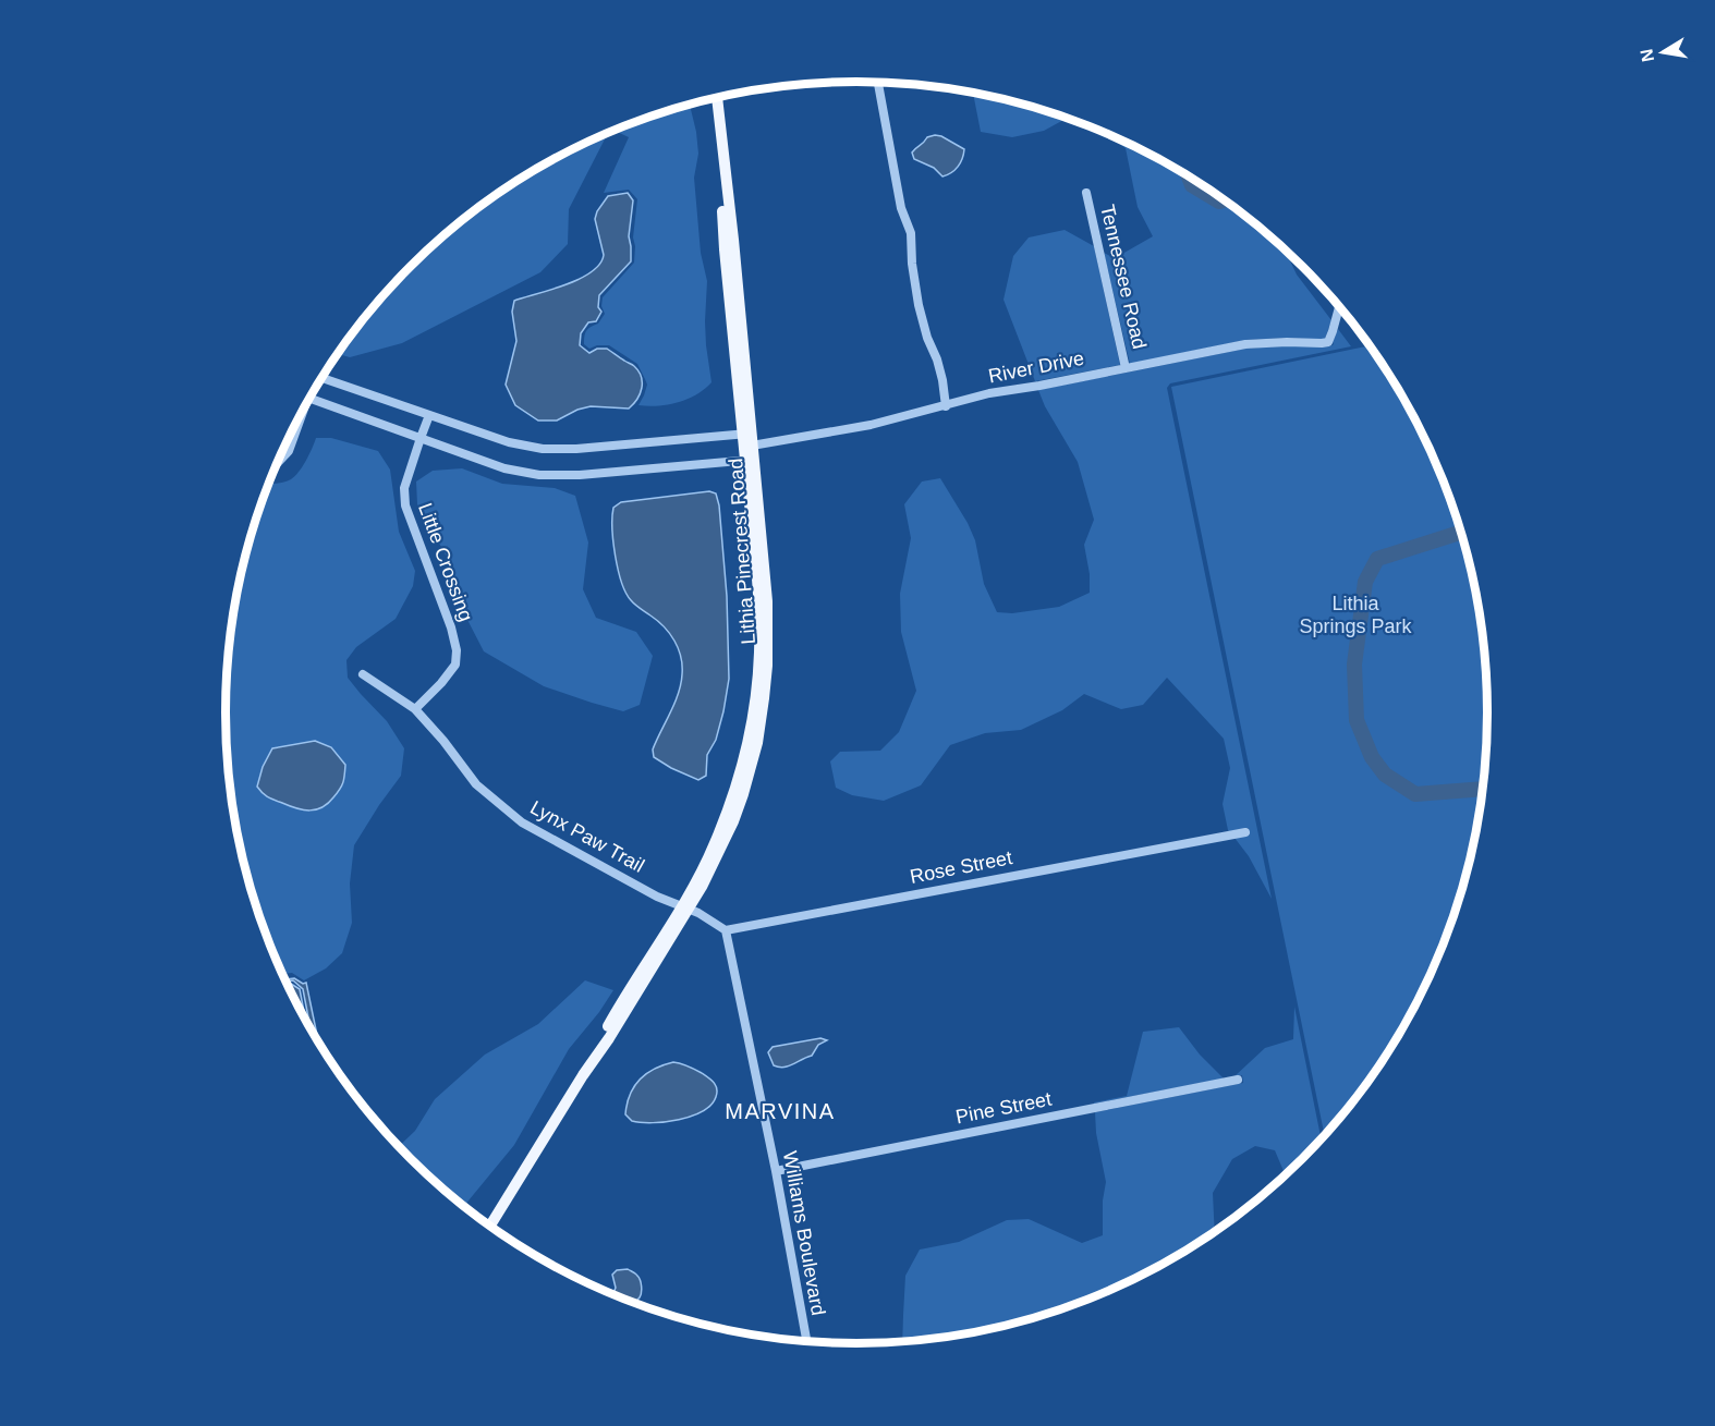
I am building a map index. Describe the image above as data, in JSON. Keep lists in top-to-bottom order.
{
  "streets": {
    "main road": ["Lithia Pinecrest Road"],
    "street": [
      "Tennessee Road",
      "River Drive",
      "Little Crossing",
      "Lynx Paw Trail",
      "Rose Street",
      "Pine Street",
      "Williams Boulevard"
    ]
  },
  "crossings": [
    ["Tennessee Road", "River Drive"],
    ["River Drive", "Lithia Pinecrest Road"],
    ["River Drive", "Little Crossing"],
    ["Lithia Pinecrest Road", "Lynx Paw Trail"],
    ["Little Crossing", "Lynx Paw Trail"],
    ["Rose Street", "Williams Boulevard"],
    ["Pine Street", "Williams Boulevard"]
  ],
  "districts": ["MARVINA"],
  "parks": ["Lithia Springs Park"],
  "north": "left"
}
